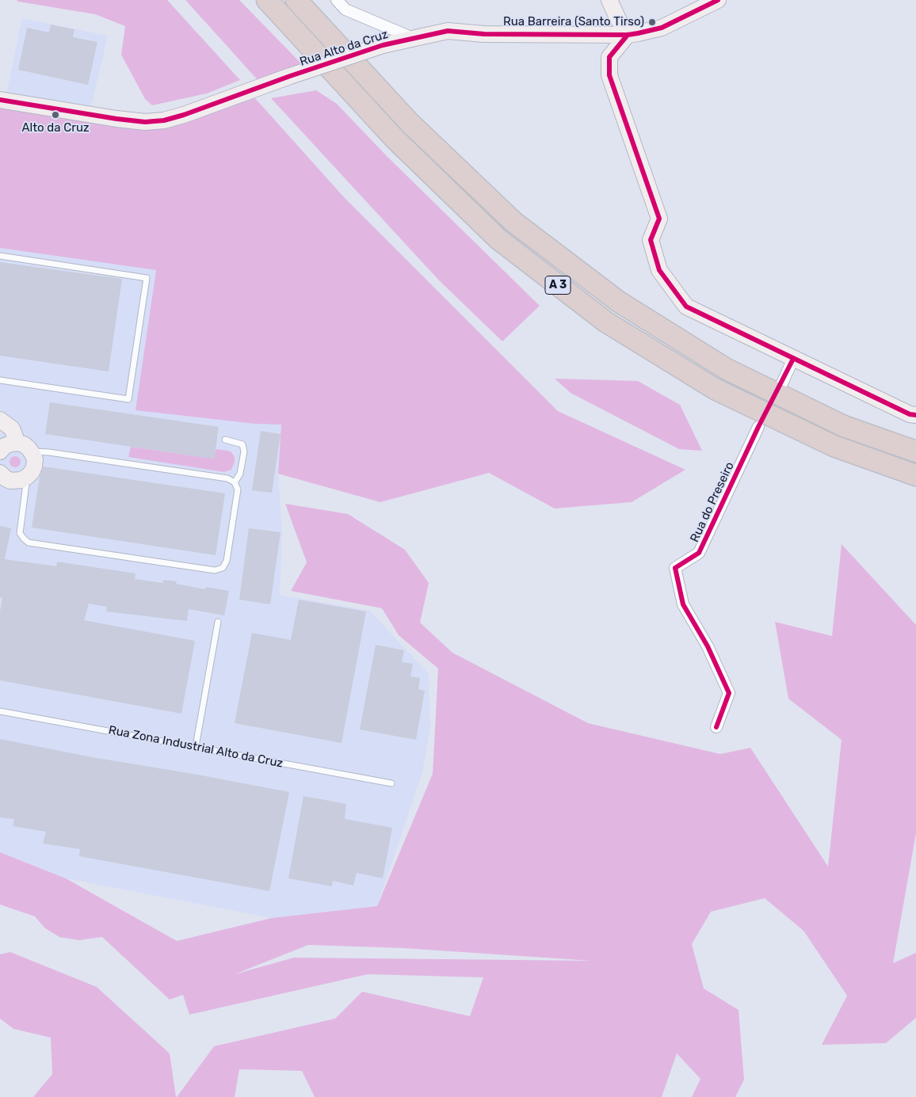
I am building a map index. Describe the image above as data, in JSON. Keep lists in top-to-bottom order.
{
  "streets": {
    "highway": ["A 3"],
    "street": ["Rua Alto da Cruz", "Rua do Preseiro"],
    "lane": ["Rua Zona Industrial Alto da Cruz"]
  },
  "places": ["Rua Barreira (Santo Tirso)", "Alto da Cruz"]
}
